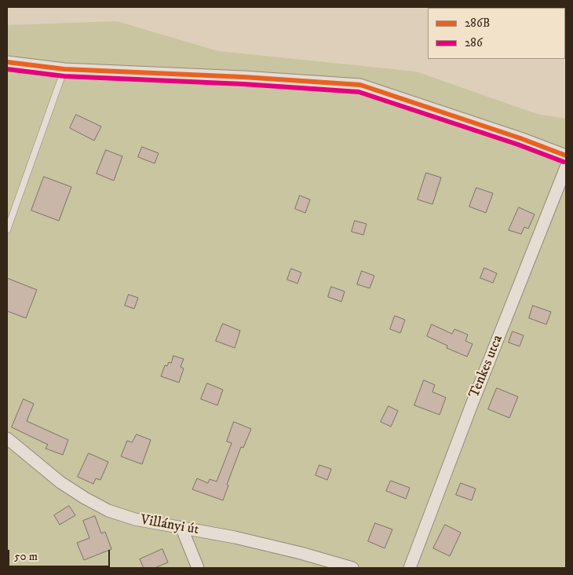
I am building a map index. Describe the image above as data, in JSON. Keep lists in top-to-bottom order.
{
  "streets": {
    "street": ["Tenkes utca", "Villányi út"]
  },
  "lines": ["transit line 286B", "transit line 286"],
  "legend": ["286B", "286"],
  "scale_bar": "50 m"
}
